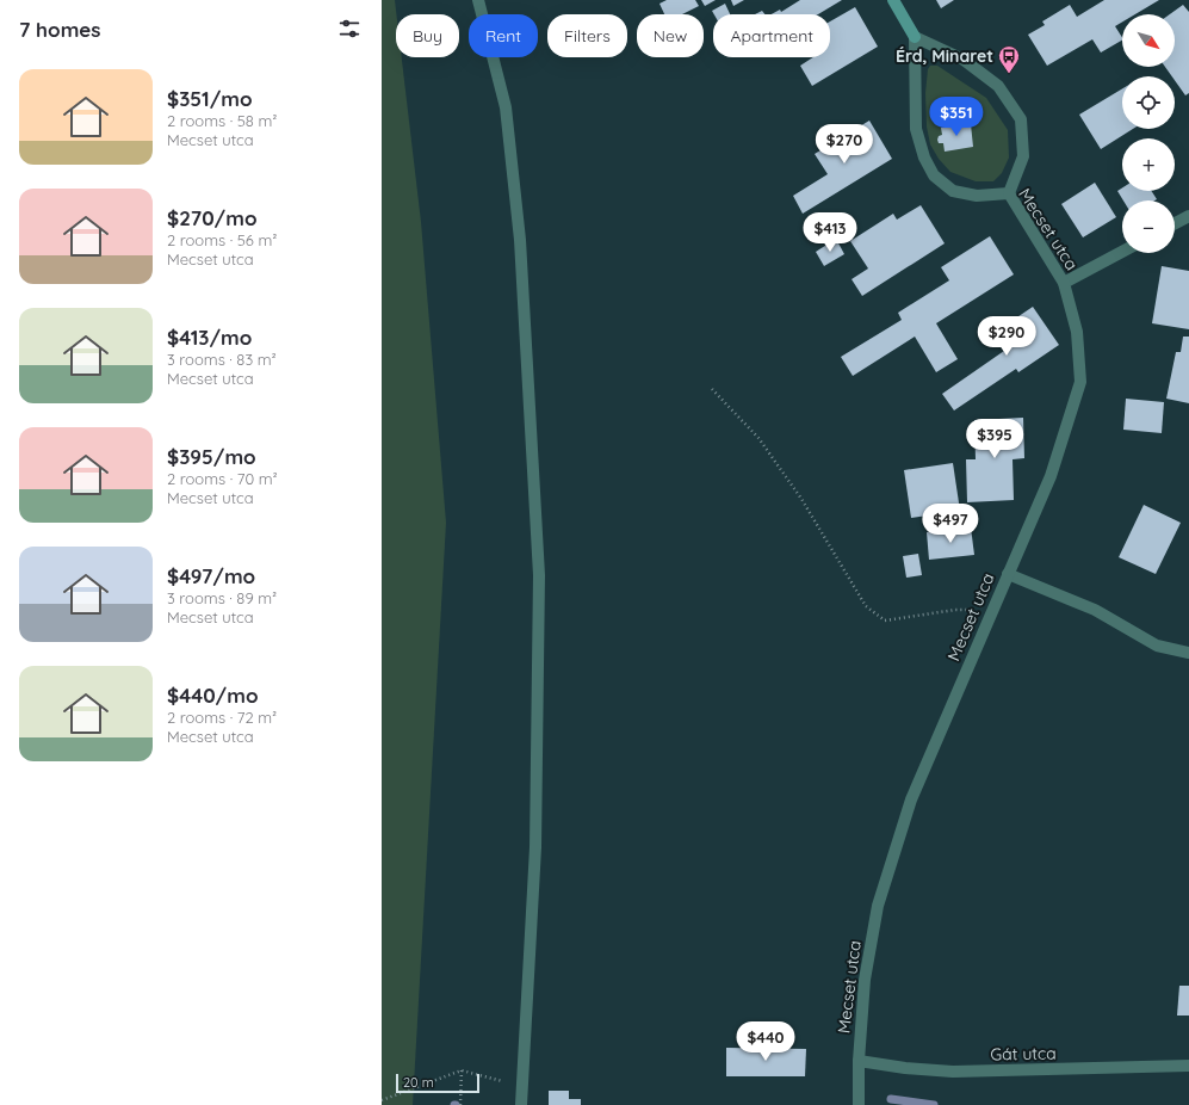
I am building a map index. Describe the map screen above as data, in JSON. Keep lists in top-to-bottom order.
{
  "streets": {
    "street": ["Mecset utca", "Gát utca"]
  },
  "crossings": [
    ["Mecset utca", "Gát utca"]
  ],
  "places": {
    "bus stop": ["Érd, Minaret"]
  },
  "scale_bar": "20 m",
  "north": "bottom right",
  "page": {
    "heading": "7 homes",
    "map_buttons": ["+", "−"],
    "chip": [
      "Buy",
      "Rent",
      "Filters",
      "New",
      "Apartment"
    ],
    "list": [
      {
        "name": "$351/mo",
        "note": "2 rooms · 58 m² · Mecset utca"
      },
      {
        "name": "$270/mo",
        "note": "2 rooms · 56 m² · Mecset utca"
      },
      {
        "name": "$413/mo",
        "note": "3 rooms · 83 m² · Mecset utca"
      },
      {
        "name": "$395/mo",
        "note": "2 rooms · 70 m² · Mecset utca"
      },
      {
        "name": "$497/mo",
        "note": "3 rooms · 89 m² · Mecset utca"
      },
      {
        "name": "$440/mo",
        "note": "2 rooms · 72 m² · Mecset utca"
      }
    ],
    "price": [
      "$351",
      "$270",
      "$413",
      "$290",
      "$395",
      "$497",
      "$440"
    ],
    "scale": "20 m"
  }
}
